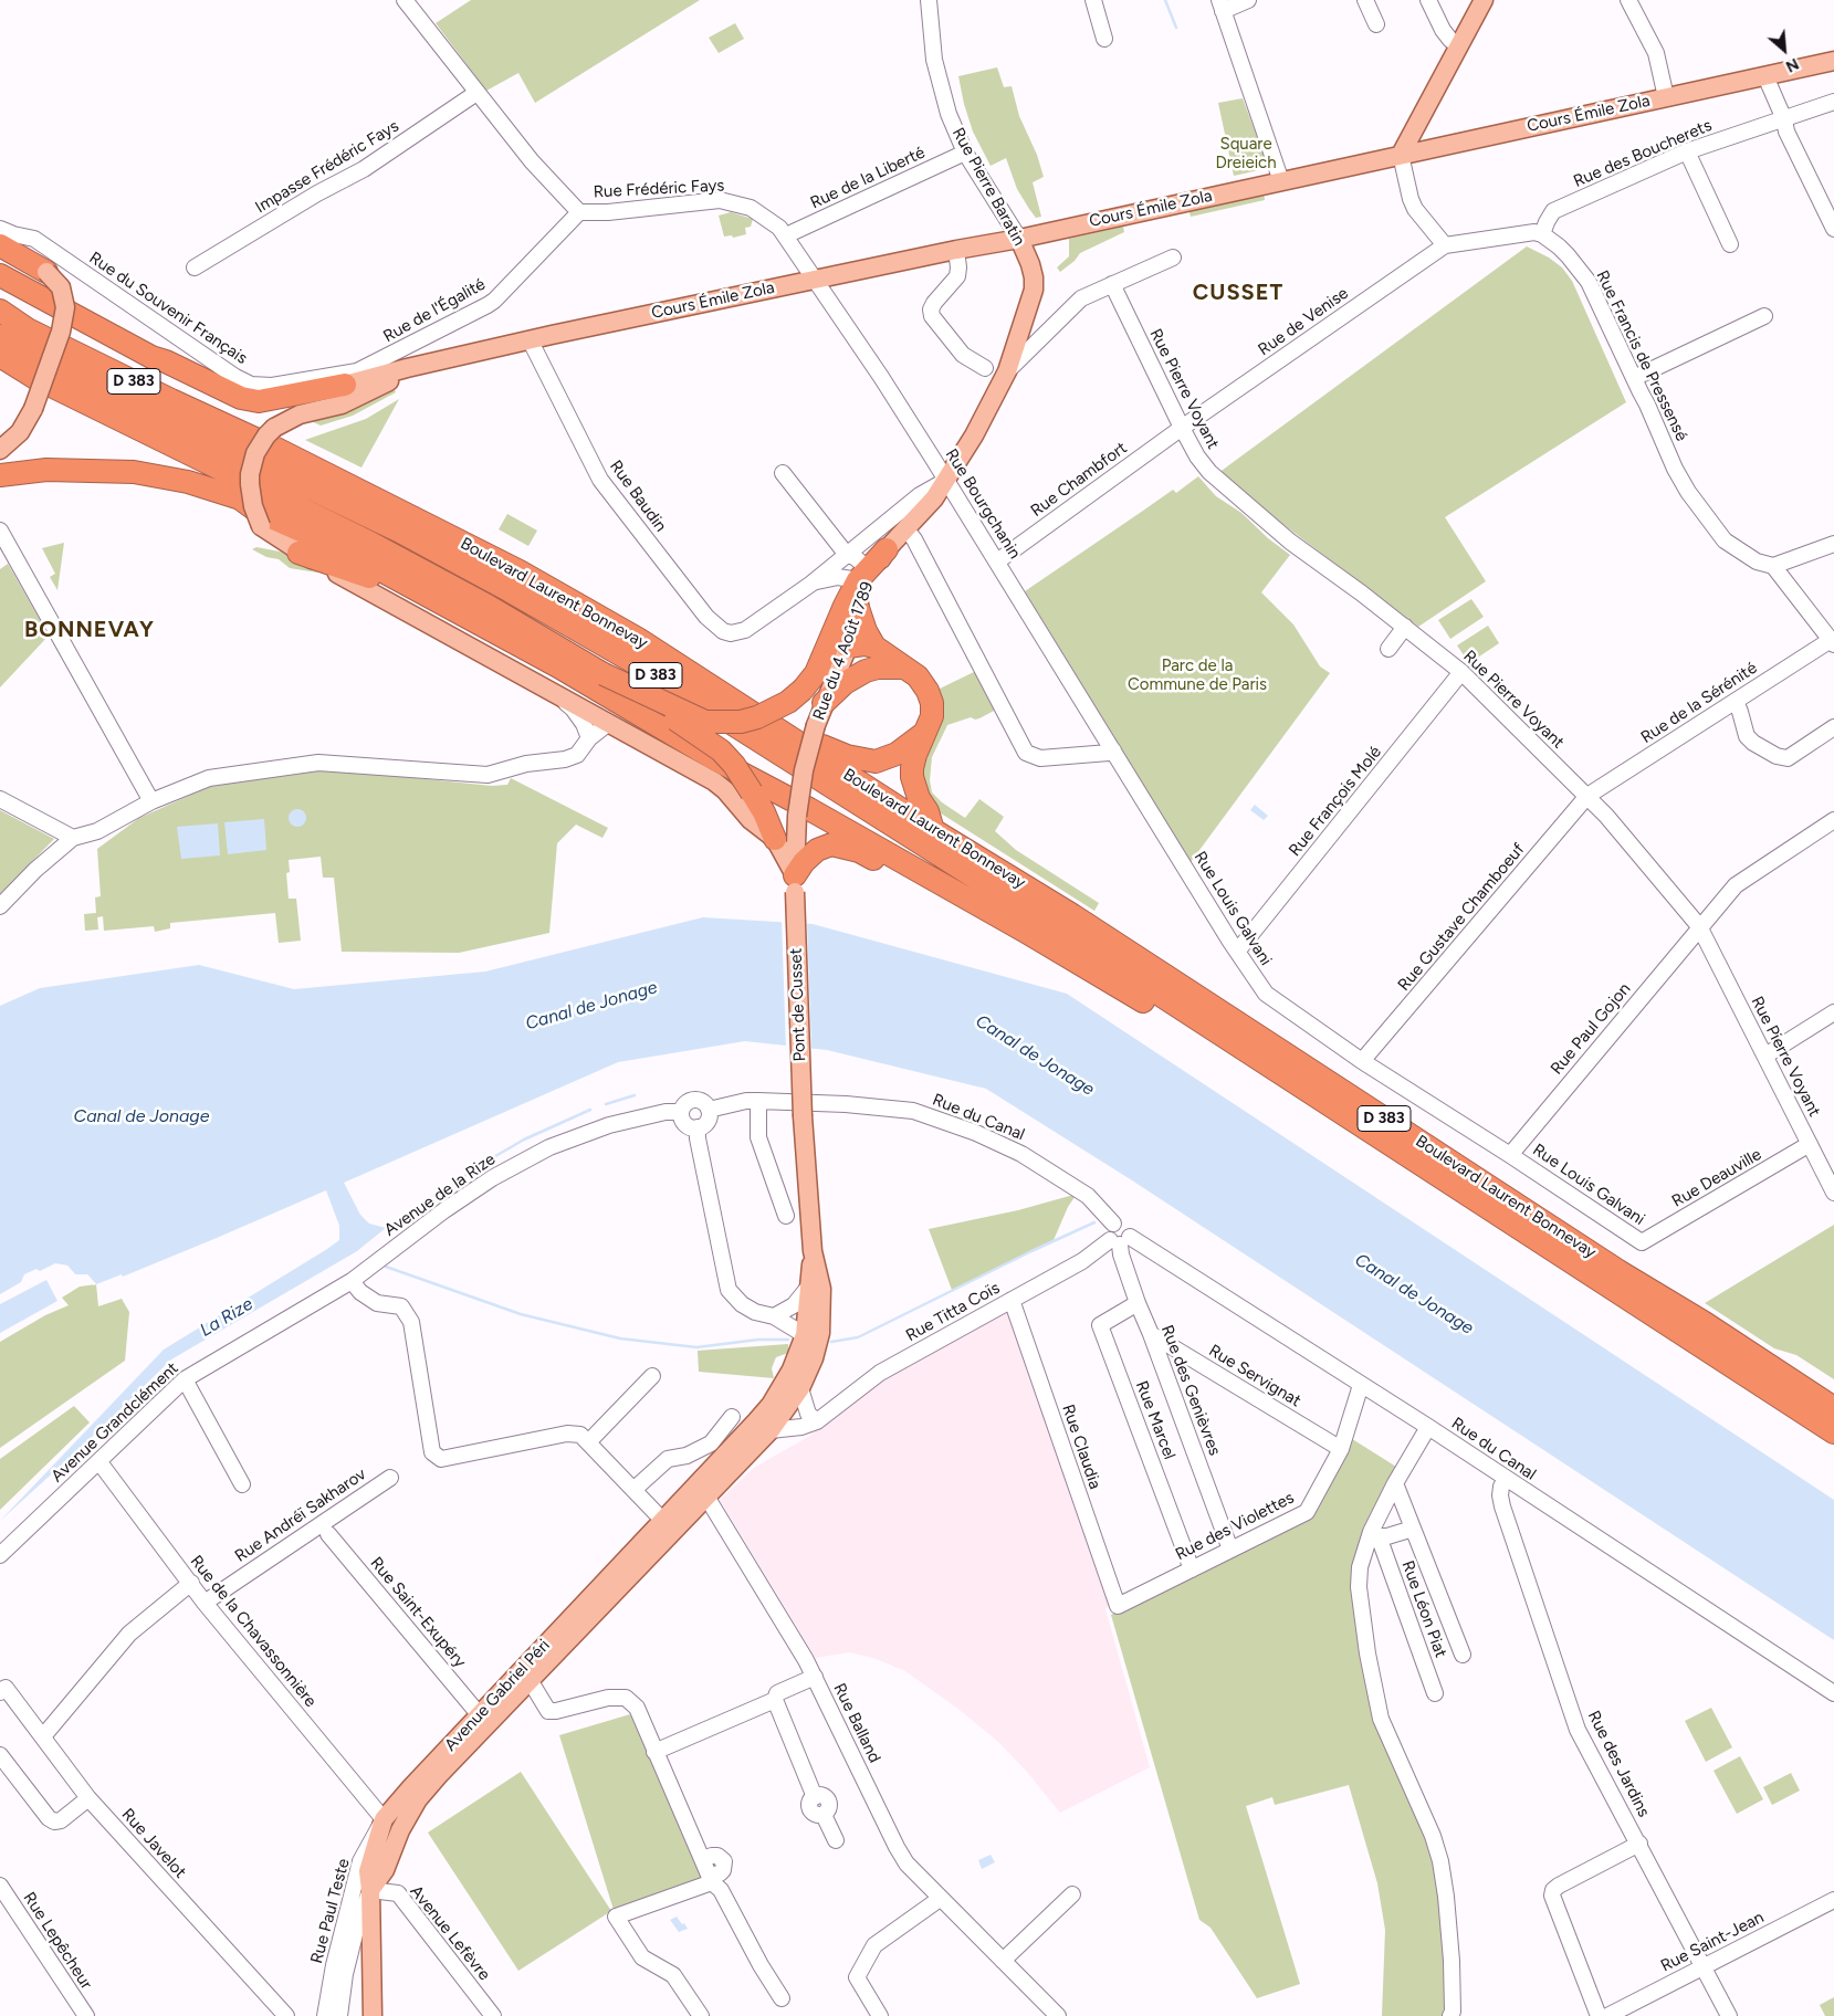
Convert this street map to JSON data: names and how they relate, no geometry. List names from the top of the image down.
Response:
{
  "streets": {
    "highway": ["D 383", "Boulevard Laurent Bonnevay"],
    "main road": [
      "Cours Émile Zola",
      "Rue Pierre Baratin",
      "Rue du 4 Août 1789",
      "Pont de Cusset",
      "Avenue Gabriel Péri"
    ],
    "street": [
      "Rue des Boucherets",
      "Impasse Frédéric Fays",
      "Rue de la Liberté",
      "Rue Frédéric Fays",
      "Rue du Souvenir Français",
      "Rue de l'Égalité",
      "Rue de Venise",
      "Rue Francis de Pressensé",
      "Rue Pierre Voyant",
      "Rue Chambfort",
      "Rue Baudin",
      "Rue Bourgchanin",
      "Rue de la Sérénité",
      "Rue François Molé",
      "Rue Louis Galvani",
      "Rue Gustave Chamboeuf",
      "Rue Paul Gojon",
      "Rue du Canal",
      "Rue Deauville",
      "Avenue de la Rize",
      "Rue Titta Coïs",
      "Rue Servignat",
      "Rue des Genièvres",
      "Rue Marcel",
      "Avenue Grandclément",
      "Rue Claudia",
      "Rue Andréï Sakharov",
      "Rue des Violettes",
      "Rue Léon Piat",
      "Rue Saint-Exupéry",
      "Rue de la Chavassonnière",
      "Rue Balland",
      "Rue des Jardins",
      "Rue Javelot",
      "Rue Paul Teste",
      "Avenue Lefèvre",
      "Rue Lepêcheur",
      "Rue Saint-Jean"
    ]
  },
  "crossings": [
    ["Cours Émile Zola", "Rue Pierre Baratin"],
    ["Cours Émile Zola", "Rue Frédéric Fays"],
    ["Cours Émile Zola", "Rue du Souvenir Français"],
    ["Cours Émile Zola", "Rue de l'Égalité"],
    ["Cours Émile Zola", "Rue Baudin"],
    ["Cours Émile Zola", "Rue Bourgchanin"],
    ["Cours Émile Zola", "Boulevard Laurent Bonnevay"],
    ["Rue des Boucherets", "Rue Francis de Pressensé"],
    ["Impasse Frédéric Fays", "Rue Frédéric Fays"],
    ["Rue de la Liberté", "Rue Pierre Baratin"],
    ["Rue de la Liberté", "Rue Frédéric Fays"],
    ["Rue Pierre Baratin", "Rue du 4 Août 1789"],
    ["Rue Frédéric Fays", "Rue de l'Égalité"],
    ["Rue Frédéric Fays", "Rue Bourgchanin"],
    ["Rue du Souvenir Français", "Rue de l'Égalité"],
    ["Rue de Venise", "Rue Pierre Voyant"],
    ["Rue de Venise", "Rue Chambfort"],
    ["Rue Pierre Voyant", "Rue Chambfort"],
    ["Rue Pierre Voyant", "Rue du 4 Août 1789"],
    ["Rue Pierre Voyant", "Rue de la Sérénité"],
    ["Rue Pierre Voyant", "Rue François Molé"],
    ["Rue Pierre Voyant", "Rue Gustave Chamboeuf"],
    ["Rue Pierre Voyant", "Rue Paul Gojon"],
    ["Rue Pierre Voyant", "Rue Deauville"],
    ["Rue Chambfort", "Rue Bourgchanin"],
    ["Rue Bourgchanin", "Rue du 4 Août 1789"],
    ["Rue Bourgchanin", "Rue Louis Galvani"],
    ["Rue du 4 Août 1789", "Pont de Cusset"],
    ["Rue de la Sérénité", "Rue Gustave Chamboeuf"],
    ["Rue François Molé", "Rue Louis Galvani"],
    ["Rue Louis Galvani", "Rue Gustave Chamboeuf"],
    ["Rue Louis Galvani", "Rue Paul Gojon"],
    ["Rue Louis Galvani", "Rue Deauville"],
    ["Rue du Canal", "Avenue de la Rize"],
    ["Rue du Canal", "Rue Titta Coïs"],
    ["Rue du Canal", "Rue des Genièvres"],
    ["Rue du Canal", "Rue des Violettes"],
    ["Rue du Canal", "Rue des Jardins"],
    ["Avenue de la Rize", "Avenue Grandclément"],
    ["Rue Titta Coïs", "Rue des Genièvres"],
    ["Rue Titta Coïs", "Rue Claudia"],
    ["Rue Titta Coïs", "Avenue Gabriel Péri"],
    ["Rue Servignat", "Rue des Genièvres"],
    ["Rue Servignat", "Rue des Violettes"],
    ["Rue des Genièvres", "Rue Marcel"],
    ["Rue des Genièvres", "Rue des Violettes"],
    ["Rue Marcel", "Rue des Violettes"],
    ["Avenue Grandclément", "Rue de la Chavassonnière"],
    ["Rue Claudia", "Rue des Violettes"],
    ["Rue Andréï Sakharov", "Rue de la Chavassonnière"],
    ["Rue Saint-Exupéry", "Avenue Gabriel Péri"],
    ["Rue de la Chavassonnière", "Avenue Gabriel Péri"],
    ["Rue de la Chavassonnière", "Rue Paul Teste"],
    ["Avenue Gabriel Péri", "Rue Balland"],
    ["Avenue Gabriel Péri", "Rue Paul Teste"],
    ["Avenue Gabriel Péri", "Avenue Lefèvre"],
    ["Rue Paul Teste", "Avenue Lefèvre"]
  ],
  "districts": ["CUSSET", "BONNEVAY"],
  "water": ["Canal de Jonage", "La Rize"],
  "parks": ["Square Dreieich", "Parc de la Commune de Paris"],
  "north": "bottom right"
}
